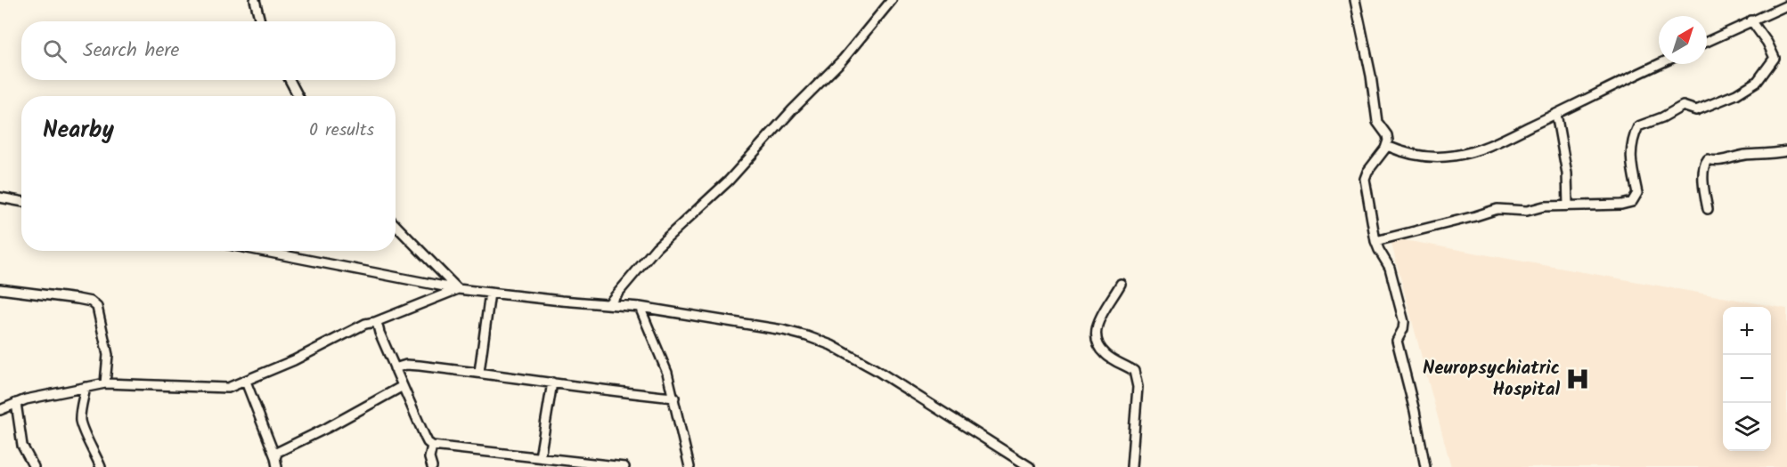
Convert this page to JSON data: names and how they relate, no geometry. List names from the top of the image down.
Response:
{
  "places": {
    "hospital": ["Neuropsychiatric Hospital"]
  },
  "north": "top right",
  "page": {
    "search": "Search here",
    "heading": ["Nearby", "0 results"],
    "map_buttons": ["+", "−"]
  }
}
